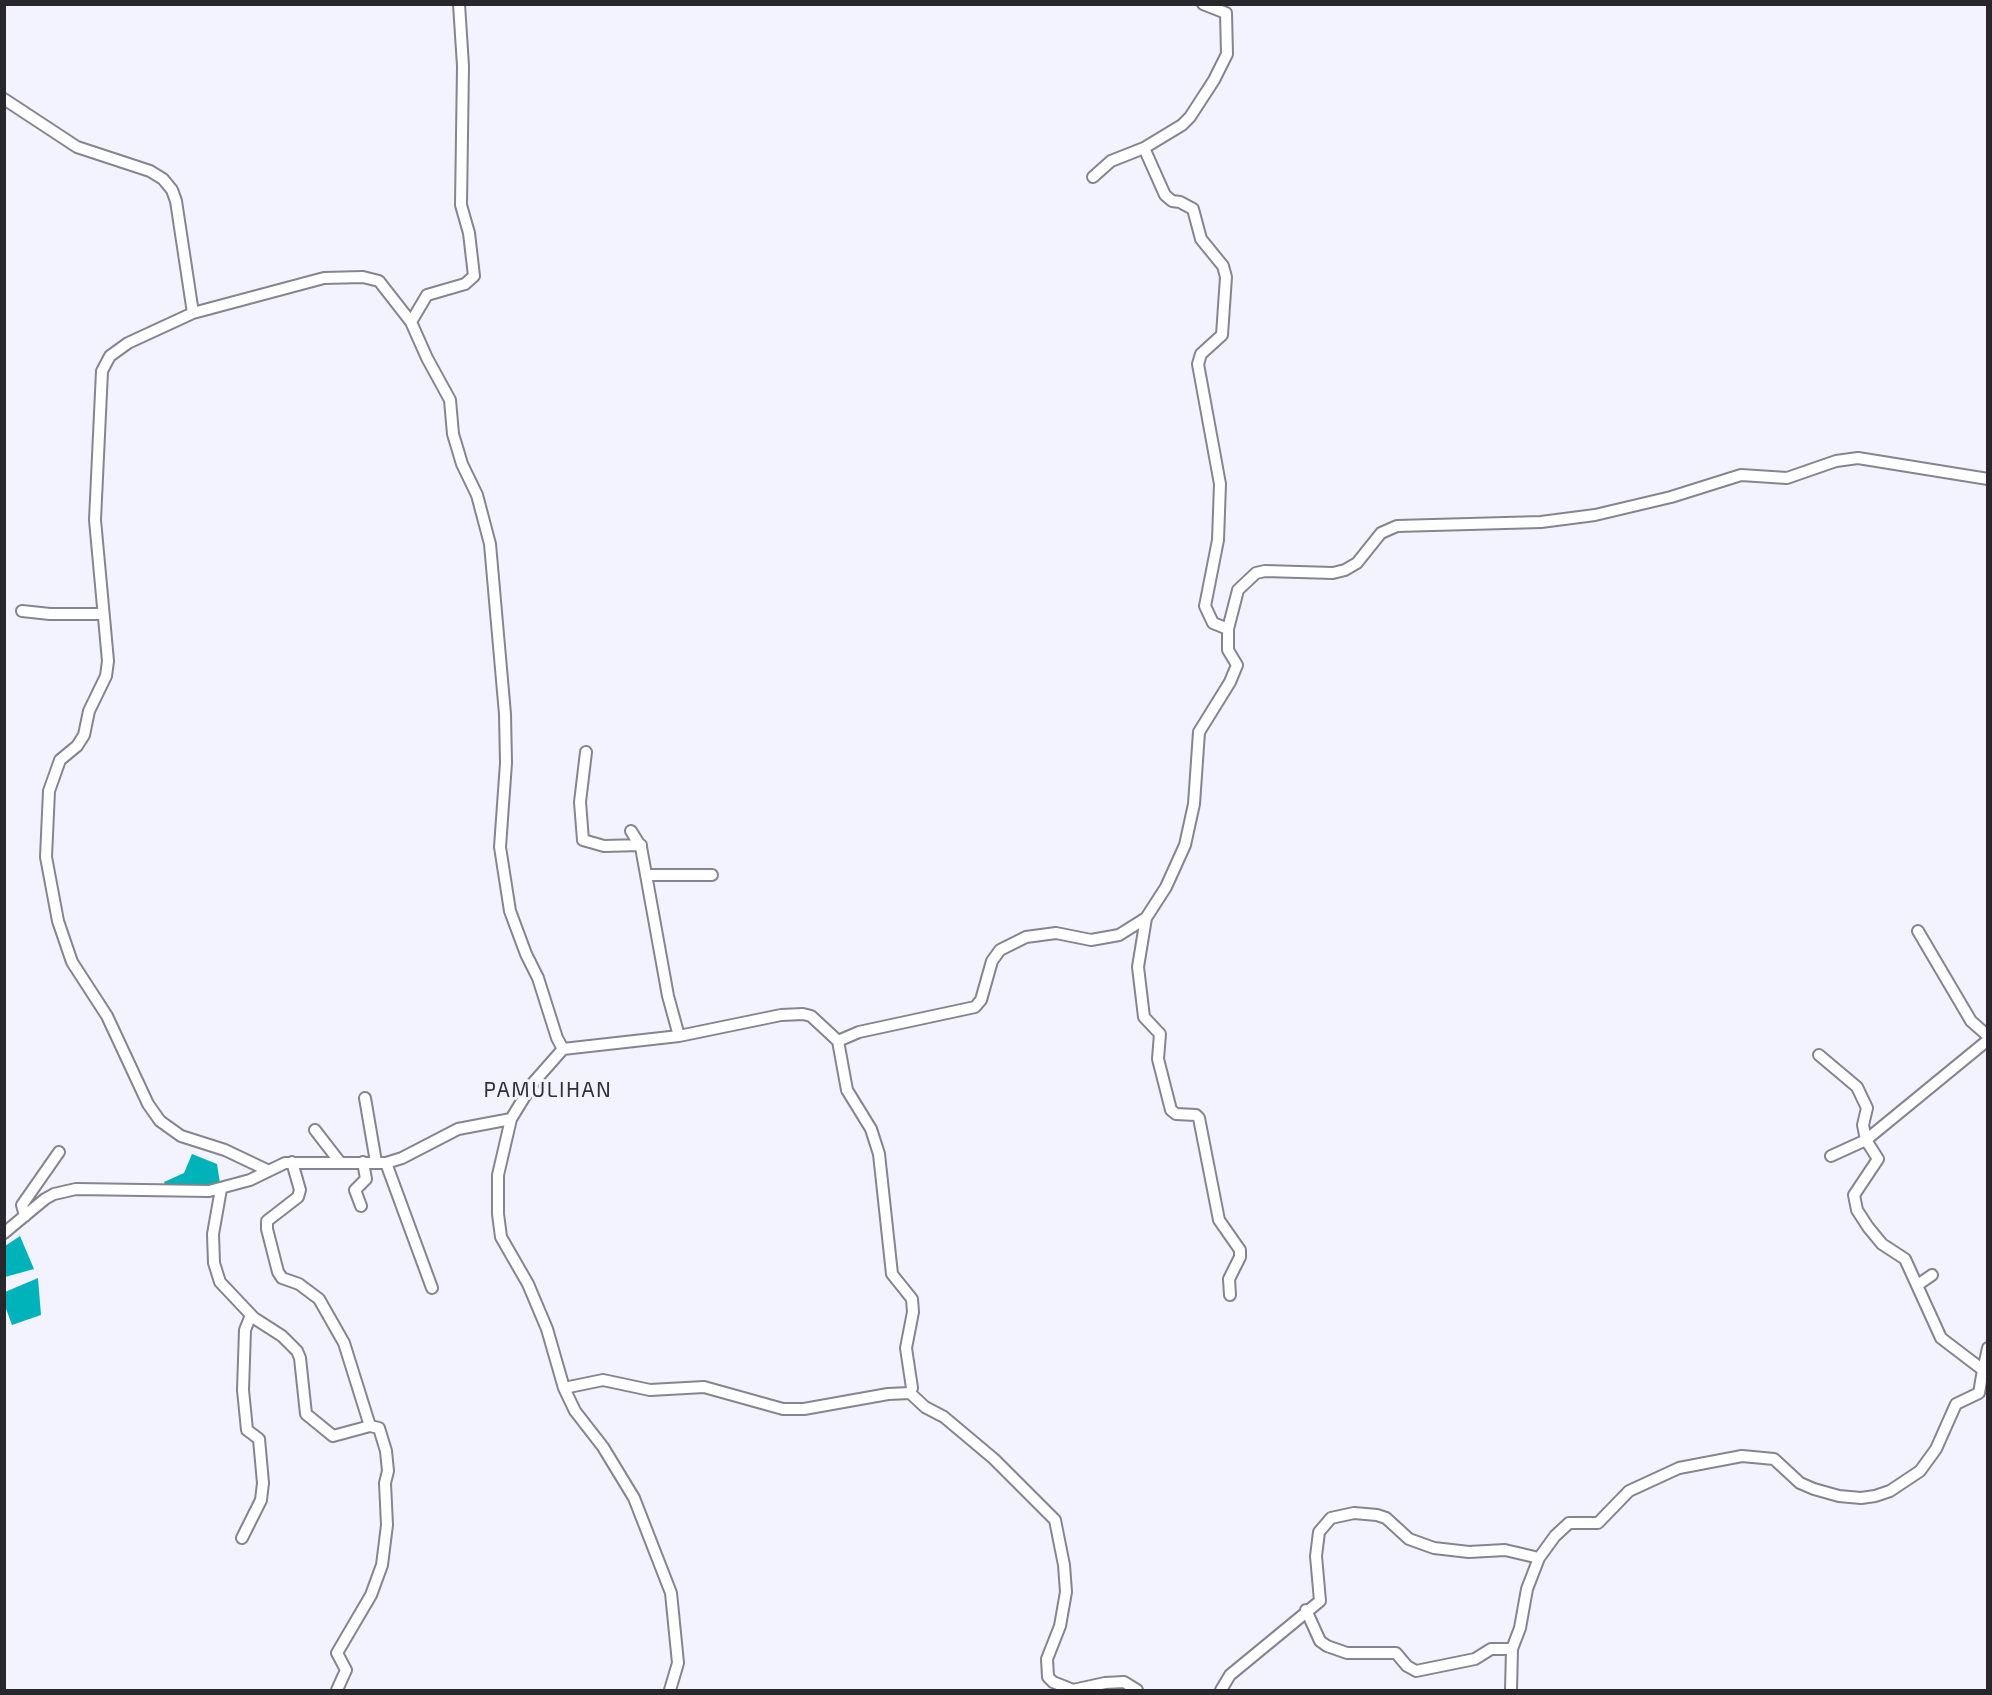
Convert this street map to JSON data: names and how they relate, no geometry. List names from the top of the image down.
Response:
{
  "districts": ["PAMULIHAN"]
}
